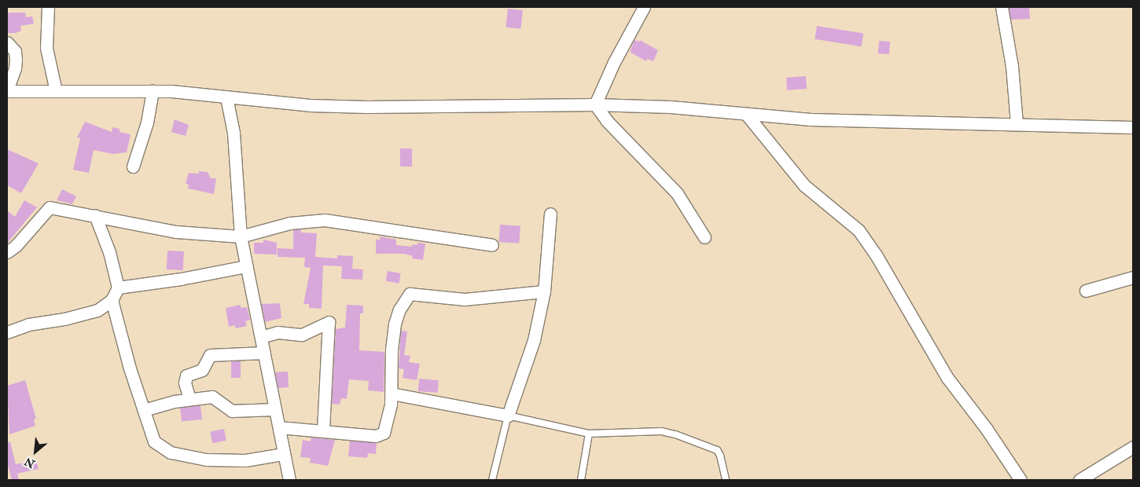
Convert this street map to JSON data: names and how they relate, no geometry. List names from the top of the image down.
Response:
{
  "north": "bottom left"
}
